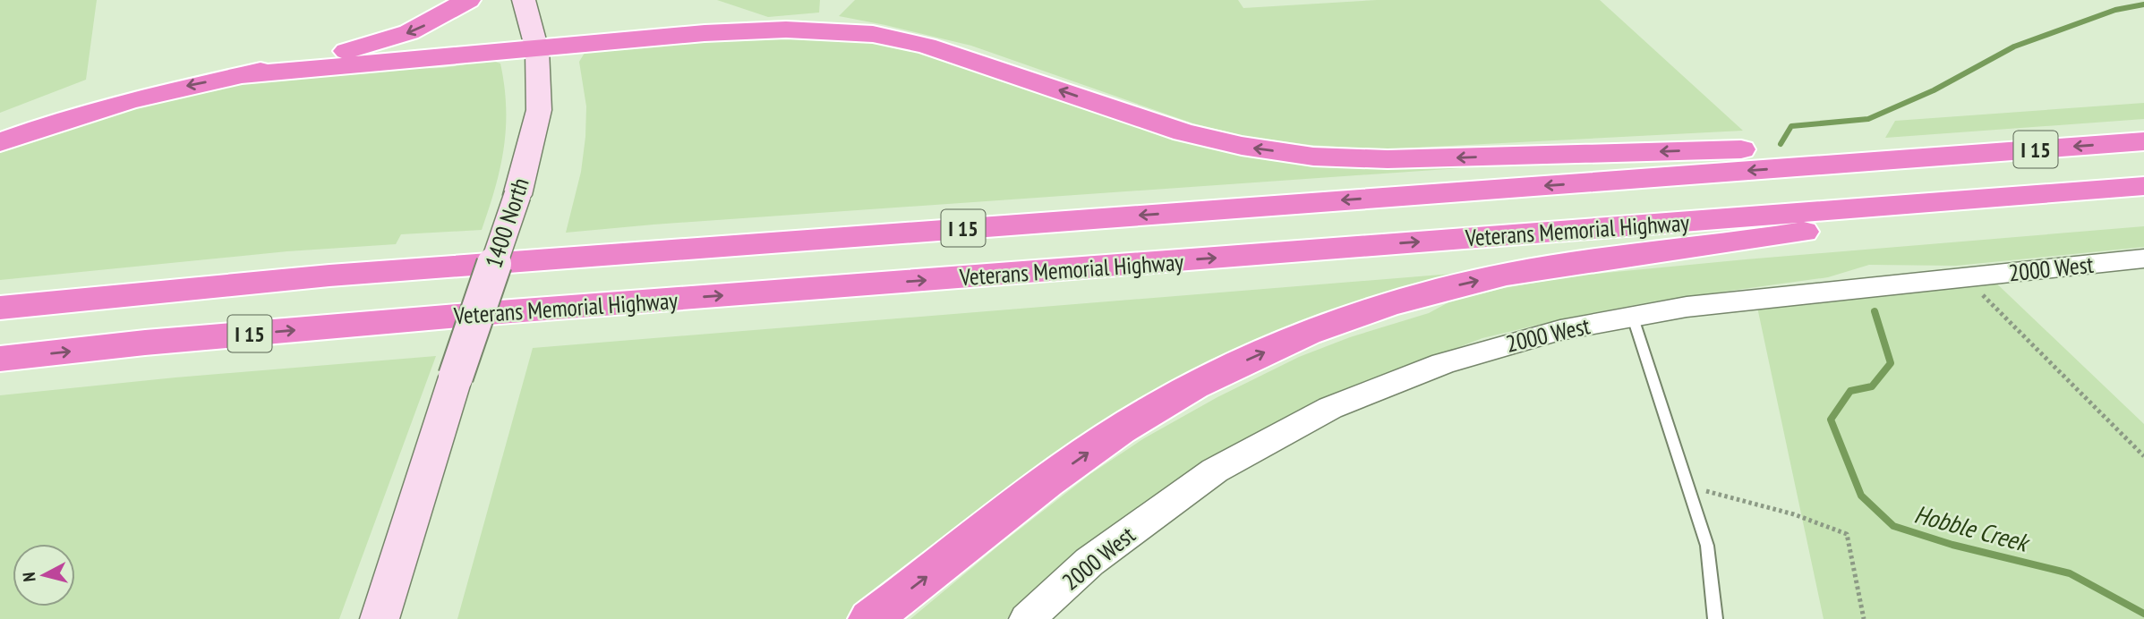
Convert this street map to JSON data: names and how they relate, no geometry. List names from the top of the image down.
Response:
{
  "streets": {
    "highway": ["I 15", "Veterans Memorial Highway"],
    "main road": ["1400 North"],
    "street": ["2000 West"]
  },
  "water": ["Hobble Creek"],
  "north": "left"
}
